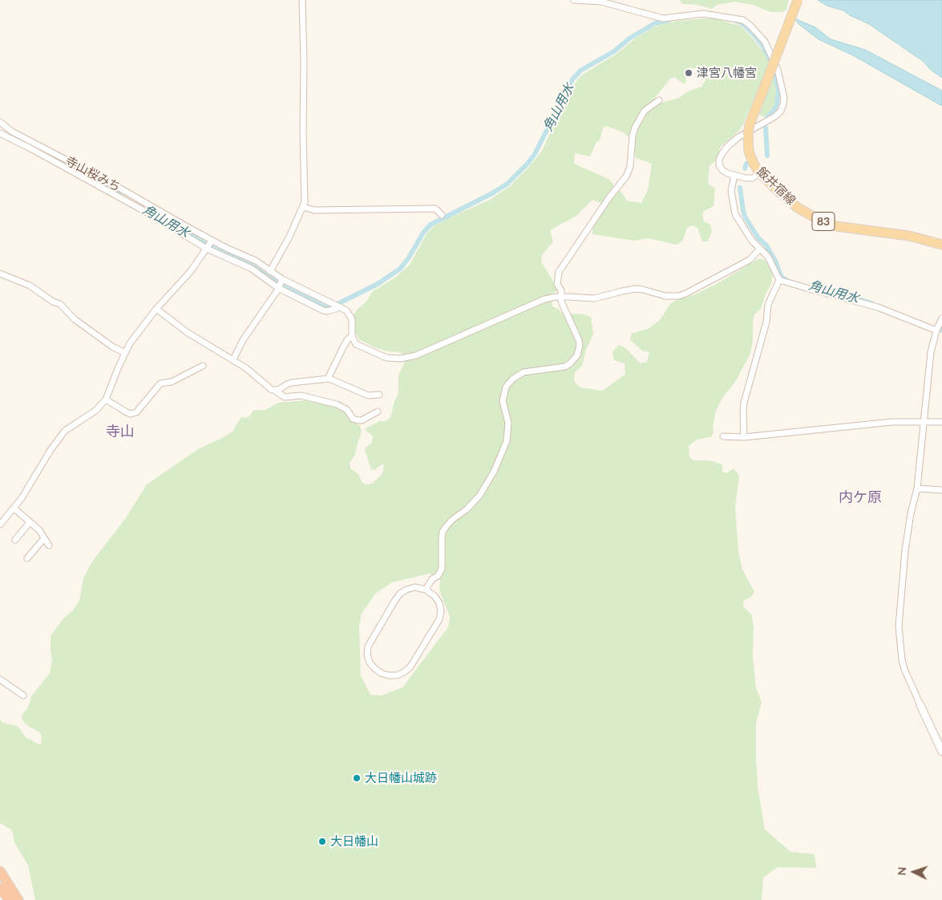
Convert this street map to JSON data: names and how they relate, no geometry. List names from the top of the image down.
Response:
{
  "streets": {
    "main road": ["飯井宿線", "83"],
    "street": ["寺山桜みち"]
  },
  "districts": ["寺山", "内ケ原"],
  "water": ["角山用水"],
  "places": ["津宮八幡宮", "大日幡山城跡", "大日幡山"],
  "north": "left"
}
